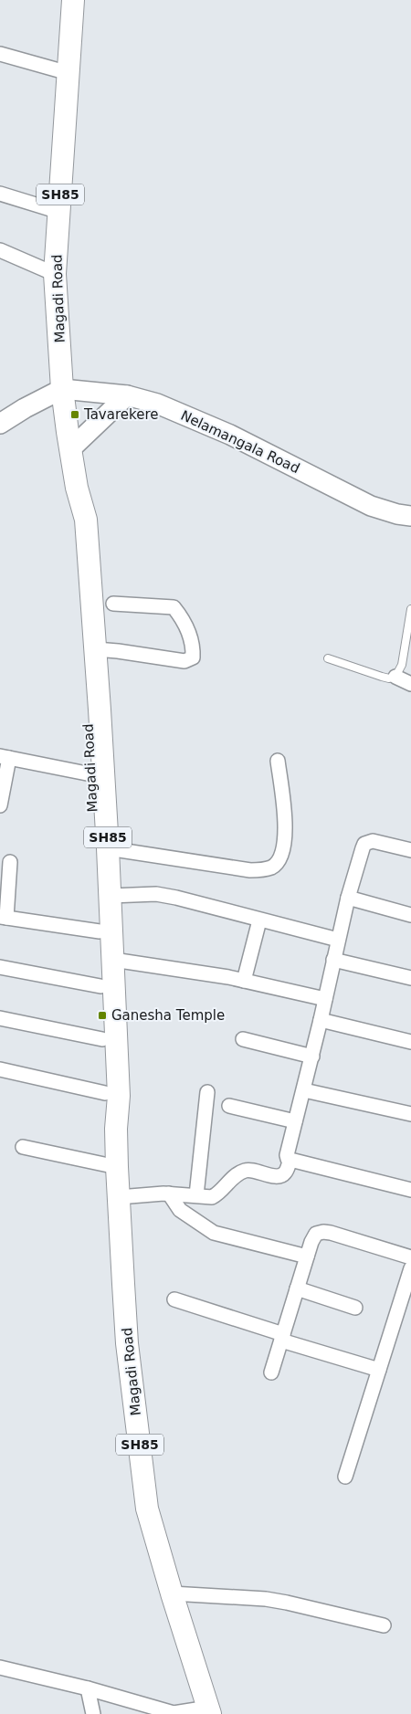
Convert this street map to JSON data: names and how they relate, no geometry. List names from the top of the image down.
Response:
{
  "streets": {
    "main road": ["SH85", "Magadi Road", "Nelamangala Road"]
  },
  "crossings": [
    ["Magadi Road", "Nelamangala Road"]
  ],
  "places": {
    "transit": ["Tavarekere", "Ganesha Temple"]
  }
}
